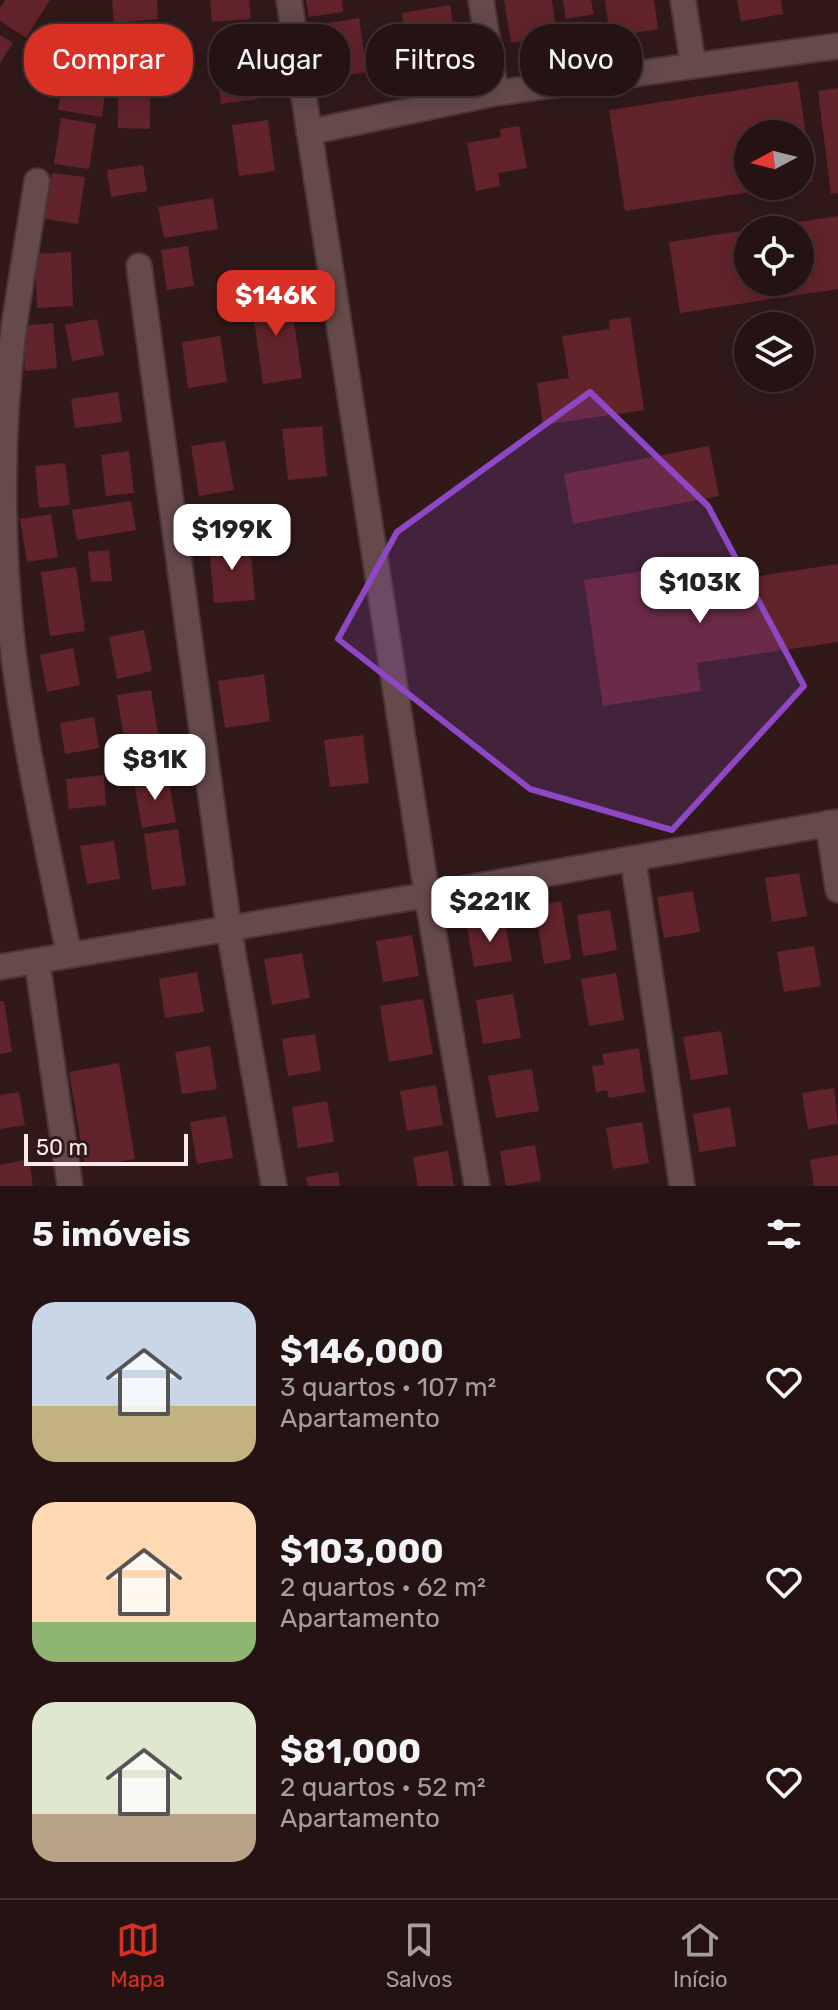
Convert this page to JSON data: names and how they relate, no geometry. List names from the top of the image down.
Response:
{
  "scale_bar": "50 m",
  "north": "left",
  "page": {
    "chip": [
      "Comprar",
      "Alugar",
      "Filtros",
      "Novo"
    ],
    "price": [
      "$146K",
      "$199K",
      "$103K",
      "$81K",
      "$221K"
    ],
    "scale": "50 m",
    "heading": "5 imóveis",
    "list": [
      {
        "name": "$146,000",
        "note": "3 quartos · 107 m² · Apartamento"
      },
      {
        "name": "$103,000",
        "note": "2 quartos · 62 m² · Apartamento"
      },
      {
        "name": "$81,000",
        "note": "2 quartos · 52 m² · Apartamento"
      }
    ],
    "tabs": ["Mapa", "Salvos", "Início"]
  }
}
